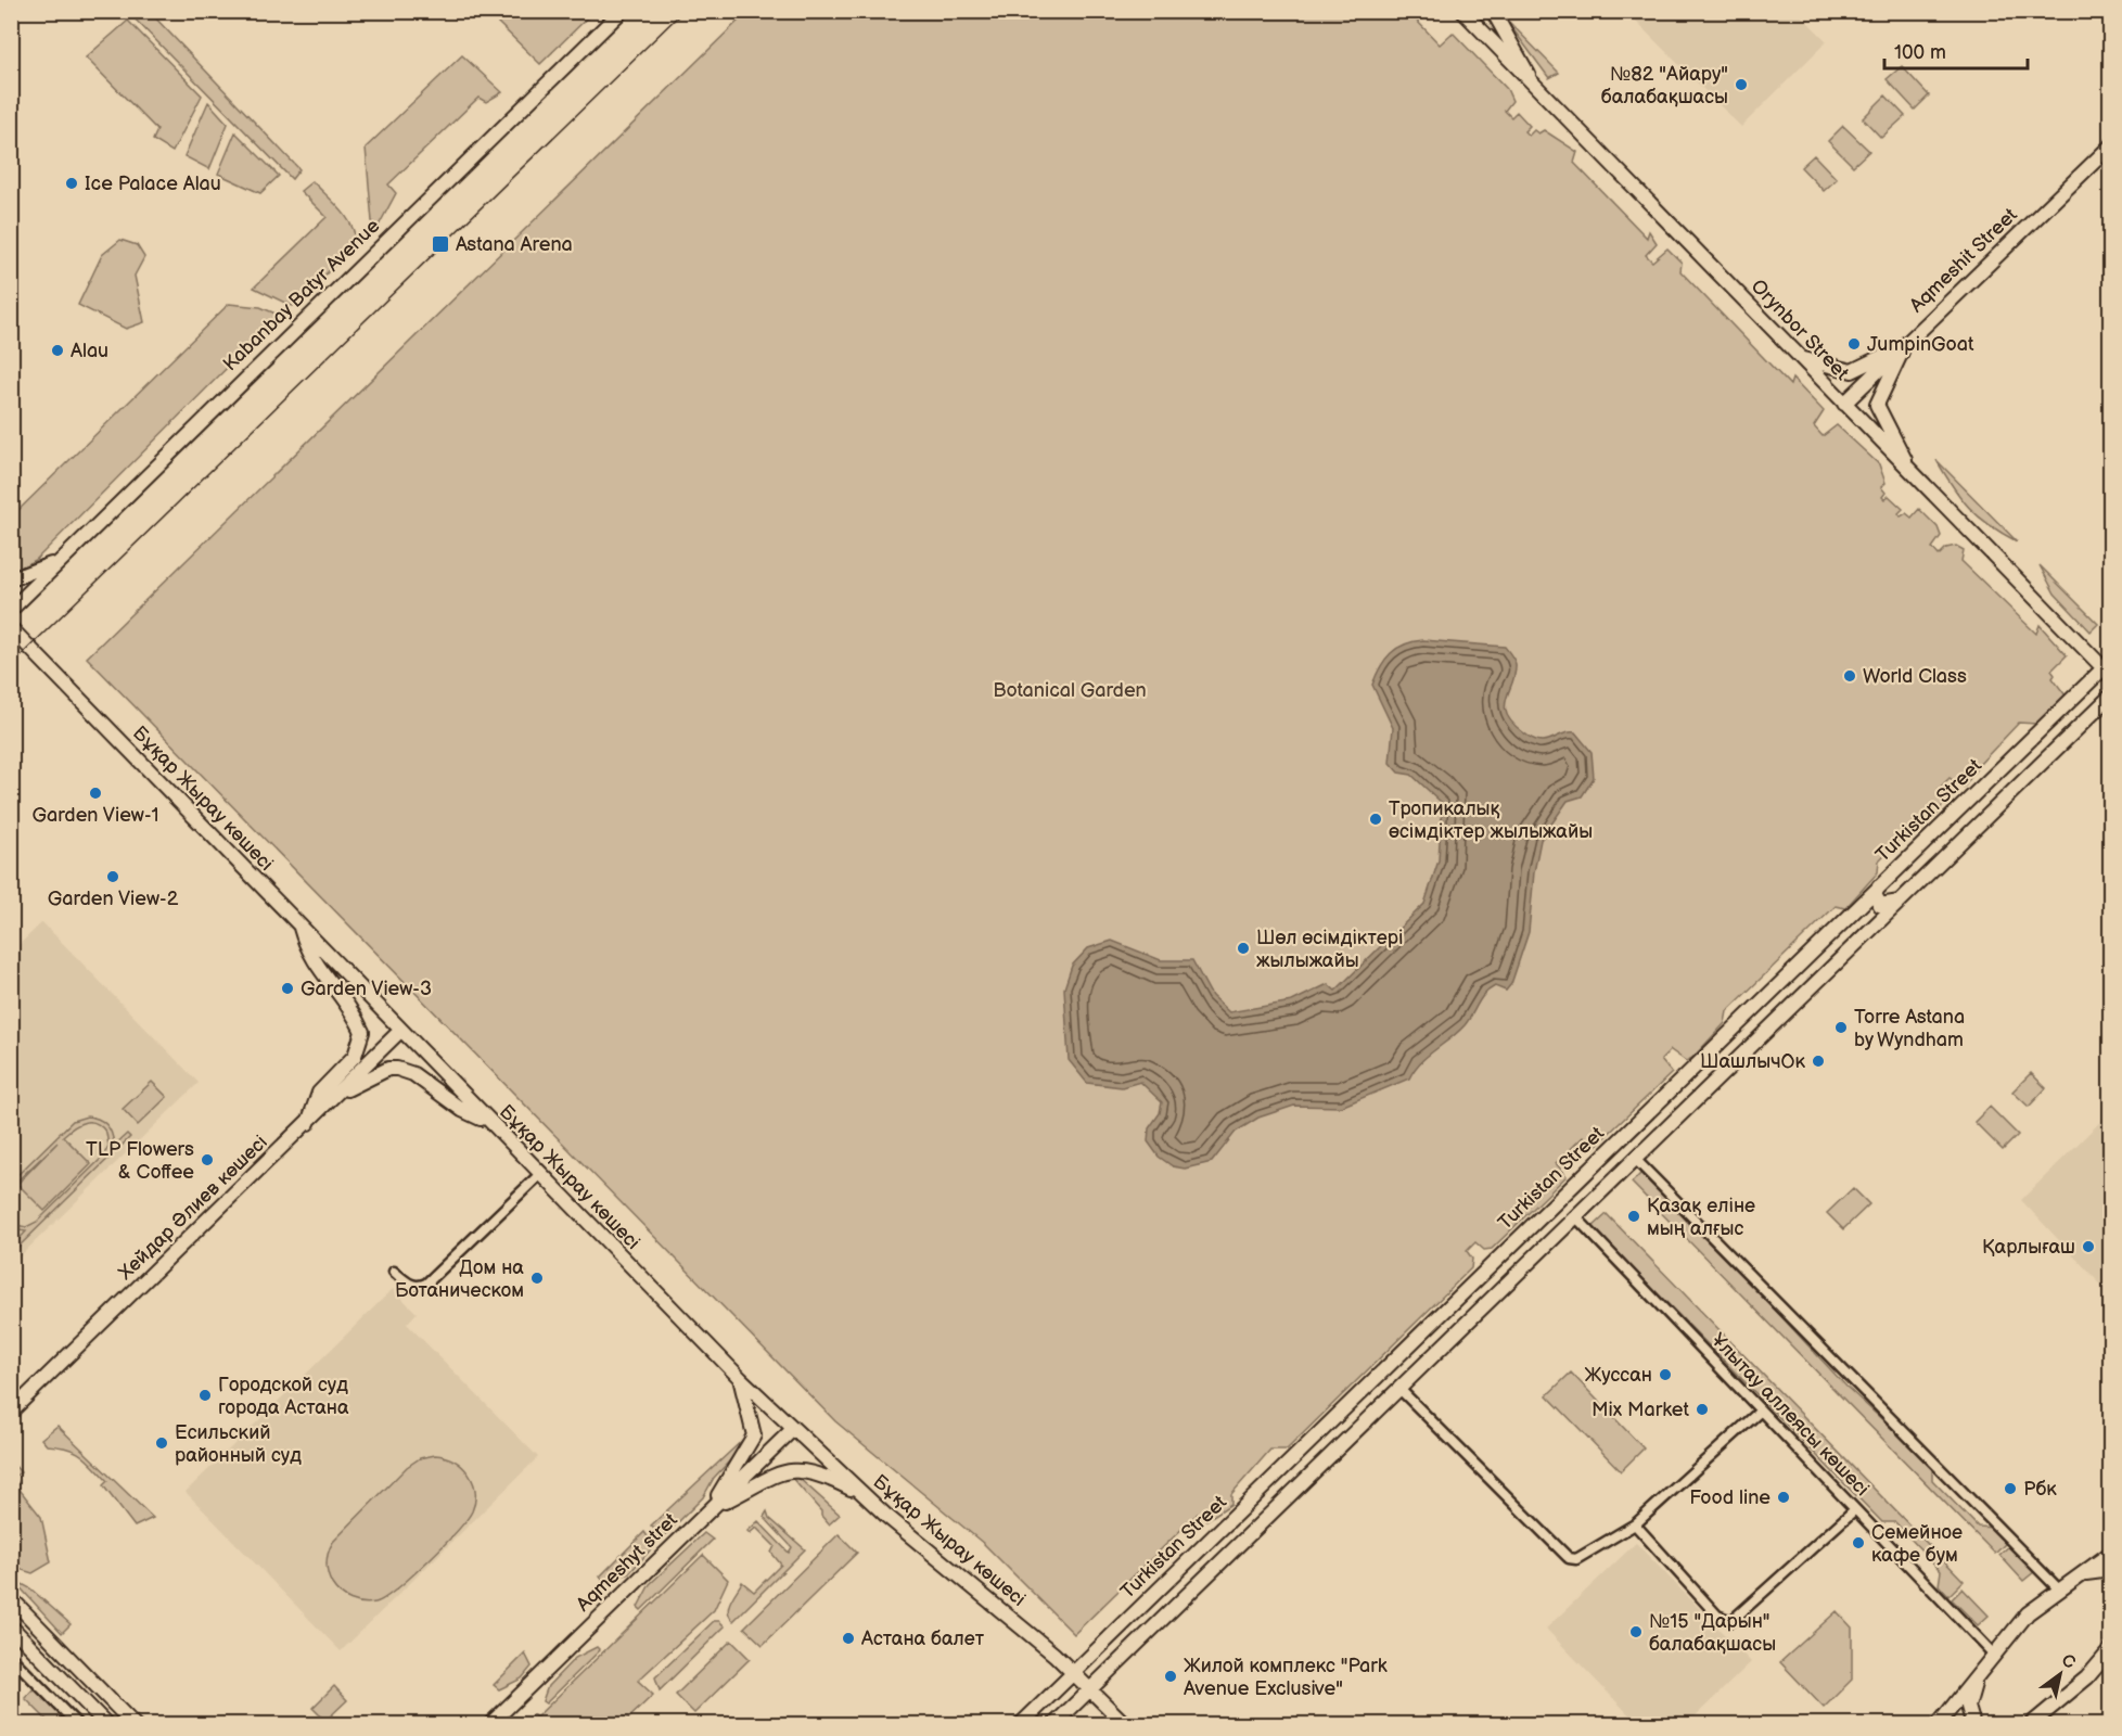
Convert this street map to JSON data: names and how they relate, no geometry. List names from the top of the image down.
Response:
{
  "streets": {
    "street": [
      "Aqmeshit Street",
      "Kabanbay Batyr Avenue",
      "Orynbor Street",
      "Бұқар Жырау көшесі",
      "Turkistan Street",
      "Хейдар Әлиев көшесі",
      "Ұлытау аллеясы көшесі",
      "Aqmeshyt stret"
    ]
  },
  "crossings": [
    ["Aqmeshit Street", "Orynbor Street"],
    ["Orynbor Street", "Turkistan Street"],
    ["Бұқар Жырау көшесі", "Turkistan Street"],
    ["Бұқар Жырау көшесі", "Хейдар Әлиев көшесі"],
    ["Бұқар Жырау көшесі", "Aqmeshyt stret"]
  ],
  "parks": ["Botanical Garden"],
  "places": {
    "other": [
      "№82 \"Айару\" балабақшасы",
      "Ice Palace Alau",
      "JumpinGoat",
      "Alau",
      "World Class",
      "Garden View-1",
      "Тропикалық өсімдіктер жылыжайы",
      "Garden View-2",
      "Шөл өсімдіктері жылыжайы",
      "Garden View-3",
      "Torre Astana by Wyndham",
      "ШашлычОк",
      "TLP Flowers & Coffee",
      "Қазақ еліне мың алғыс",
      "Қарлығаш",
      "Дом на Ботаническом",
      "Жуссан",
      "Городской суд города Астана",
      "Mix Market",
      "Есильский районный суд",
      "Рбк",
      "Food line",
      "Семейное кафе бум",
      "№15 \"Дарын\" балабақшасы",
      "Астана балет",
      "Жилой комплекс \"Park Avenue Exclusive\""
    ],
    "transit": ["Astana Arena"]
  },
  "scale_bar": "100 m",
  "north": "top right"
}
